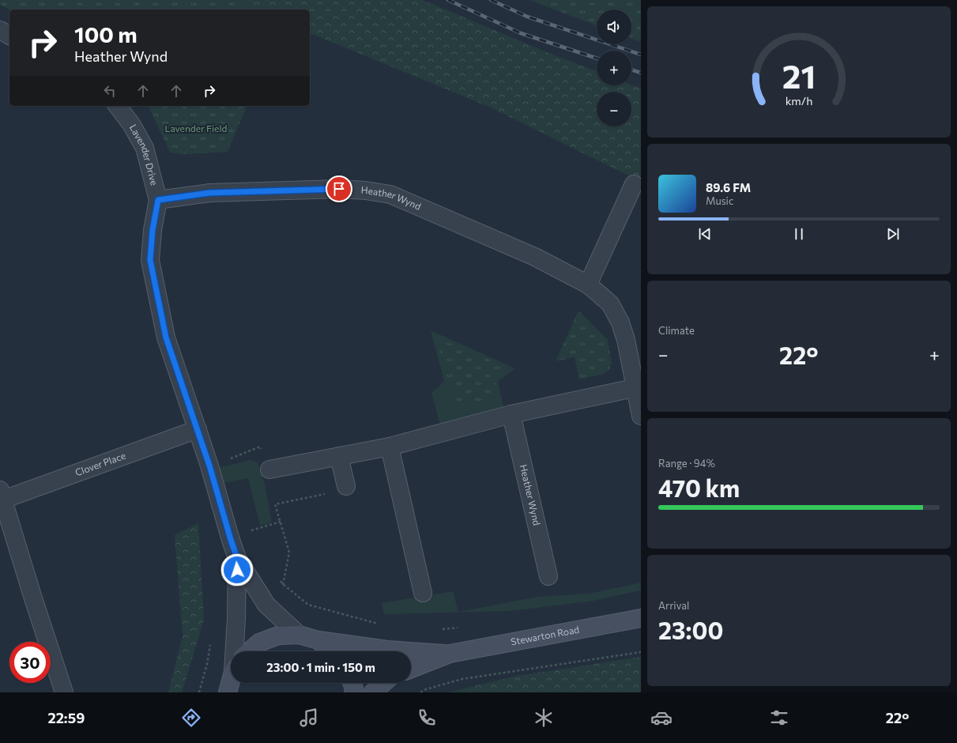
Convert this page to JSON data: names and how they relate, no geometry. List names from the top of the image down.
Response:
{
  "streets": {
    "main road": ["Stewarton Road"],
    "street": ["Lavender Drive", "Heather Wynd", "Clover Place"]
  },
  "crossings": [
    ["Lavender Drive", "Heather Wynd"],
    ["Lavender Drive", "Clover Place"],
    ["Lavender Drive", "Stewarton Road"]
  ],
  "parks": ["Lavender Field"],
  "page": {
    "map_buttons": ["+", "−"],
    "turn": ["100 m", "Heather Wynd"],
    "song": ["89.6 FM", "Music"],
    "tile": [
      "Climate",
      ["Range · 94%", "470 km"],
      ["Arrival", "23:00"]
    ],
    "heat": ["−", "22°", "+"],
    "limit": "30",
    "trip": "23:00 · 1 min · 150 m",
    "tabs": ["22:59", "22°"],
    "gauge": ["21", "km/h"]
  }
}
